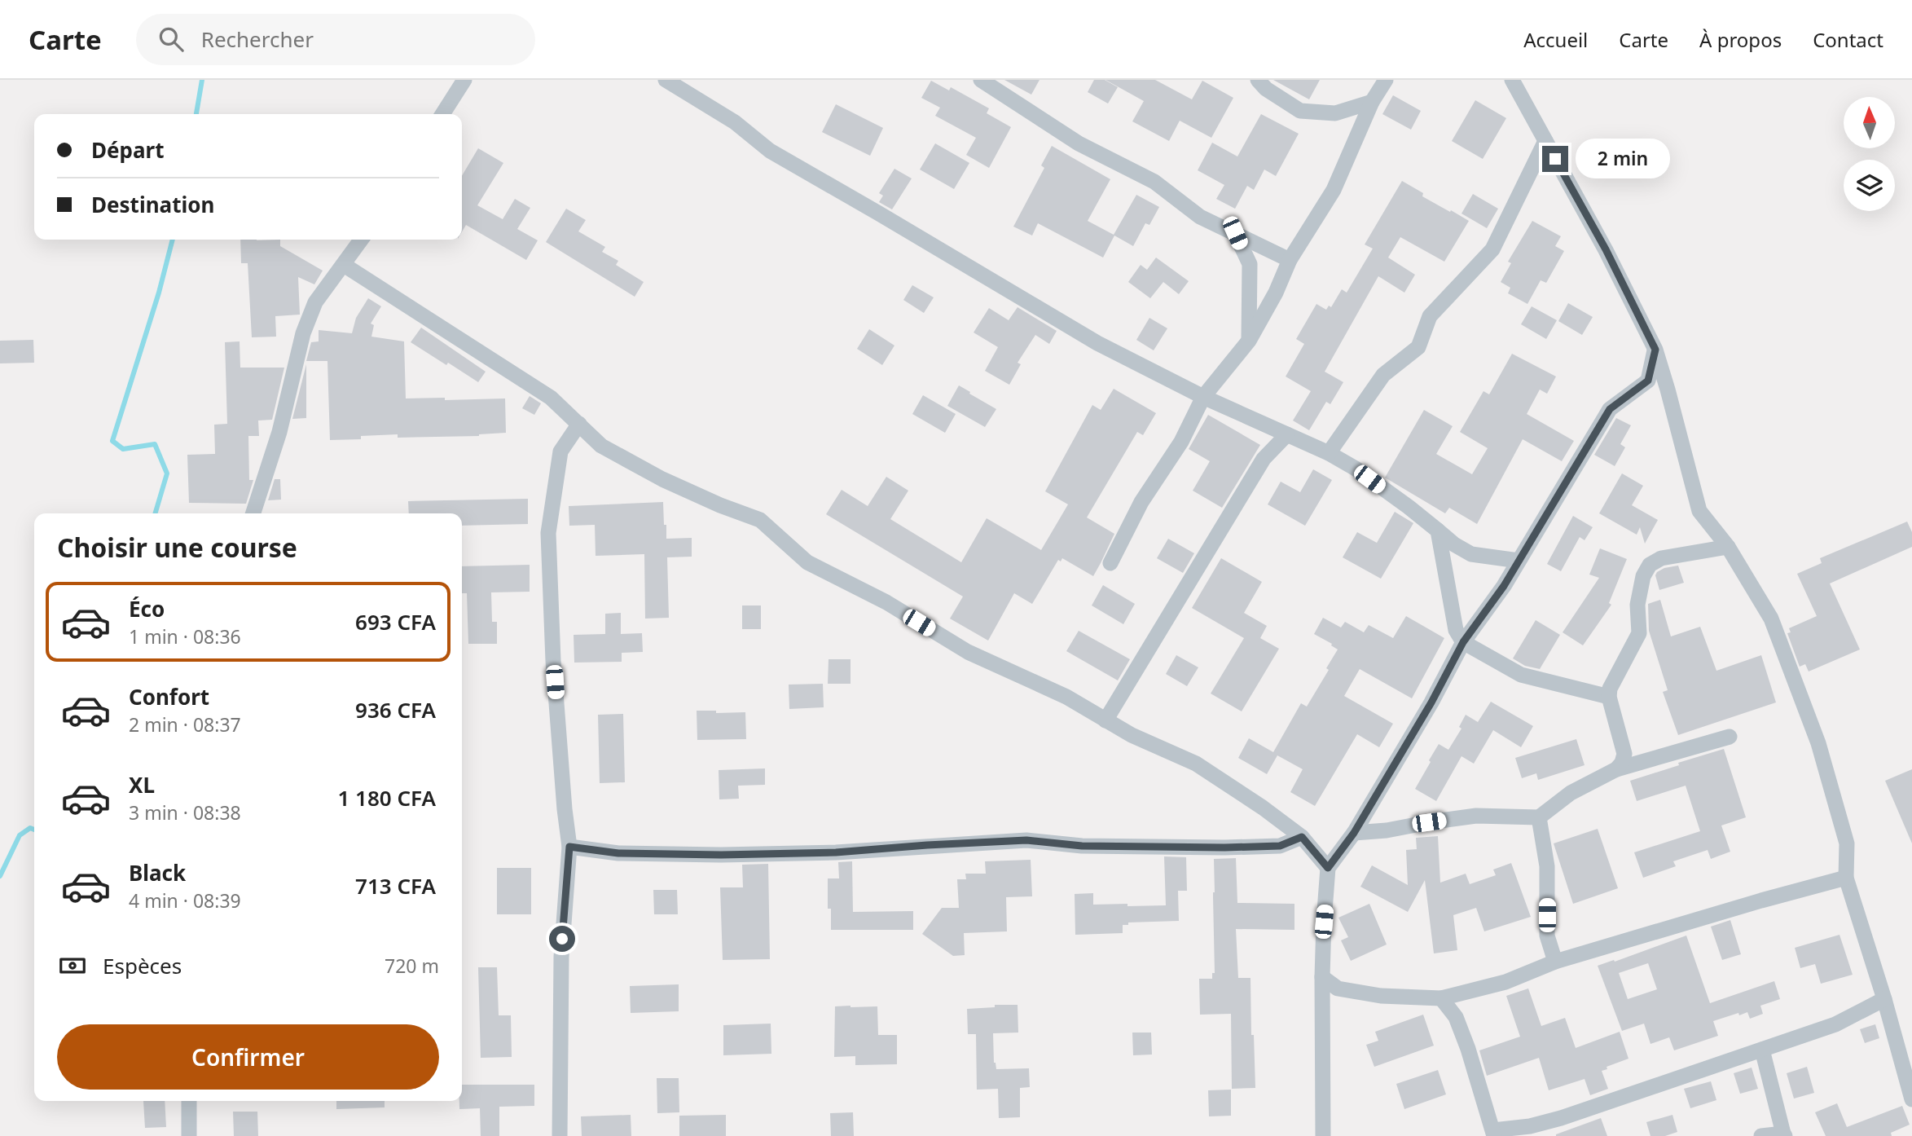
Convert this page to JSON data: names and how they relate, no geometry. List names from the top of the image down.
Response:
{
  "north": "top",
  "page": {
    "header": "Carte",
    "search": "Rechercher",
    "nav": [
      "Accueil",
      "Carte",
      "À propos",
      "Contact"
    ],
    "banner": ["Départ", "Destination"],
    "bubble": "2 min",
    "heading": "Choisir une course",
    "list": [
      {
        "name": "Éco",
        "note": "1 min · 08:36",
        "value": "693 CFA"
      },
      {
        "name": "Confort",
        "note": "2 min · 08:37",
        "value": "936 CFA"
      },
      {
        "name": "XL",
        "note": "3 min · 08:38",
        "value": "1 180 CFA"
      },
      {
        "name": "Black",
        "note": "4 min · 08:39",
        "value": "713 CFA"
      }
    ],
    "pay": ["Espèces", "720 m"],
    "buttons": "Confirmer"
  }
}
